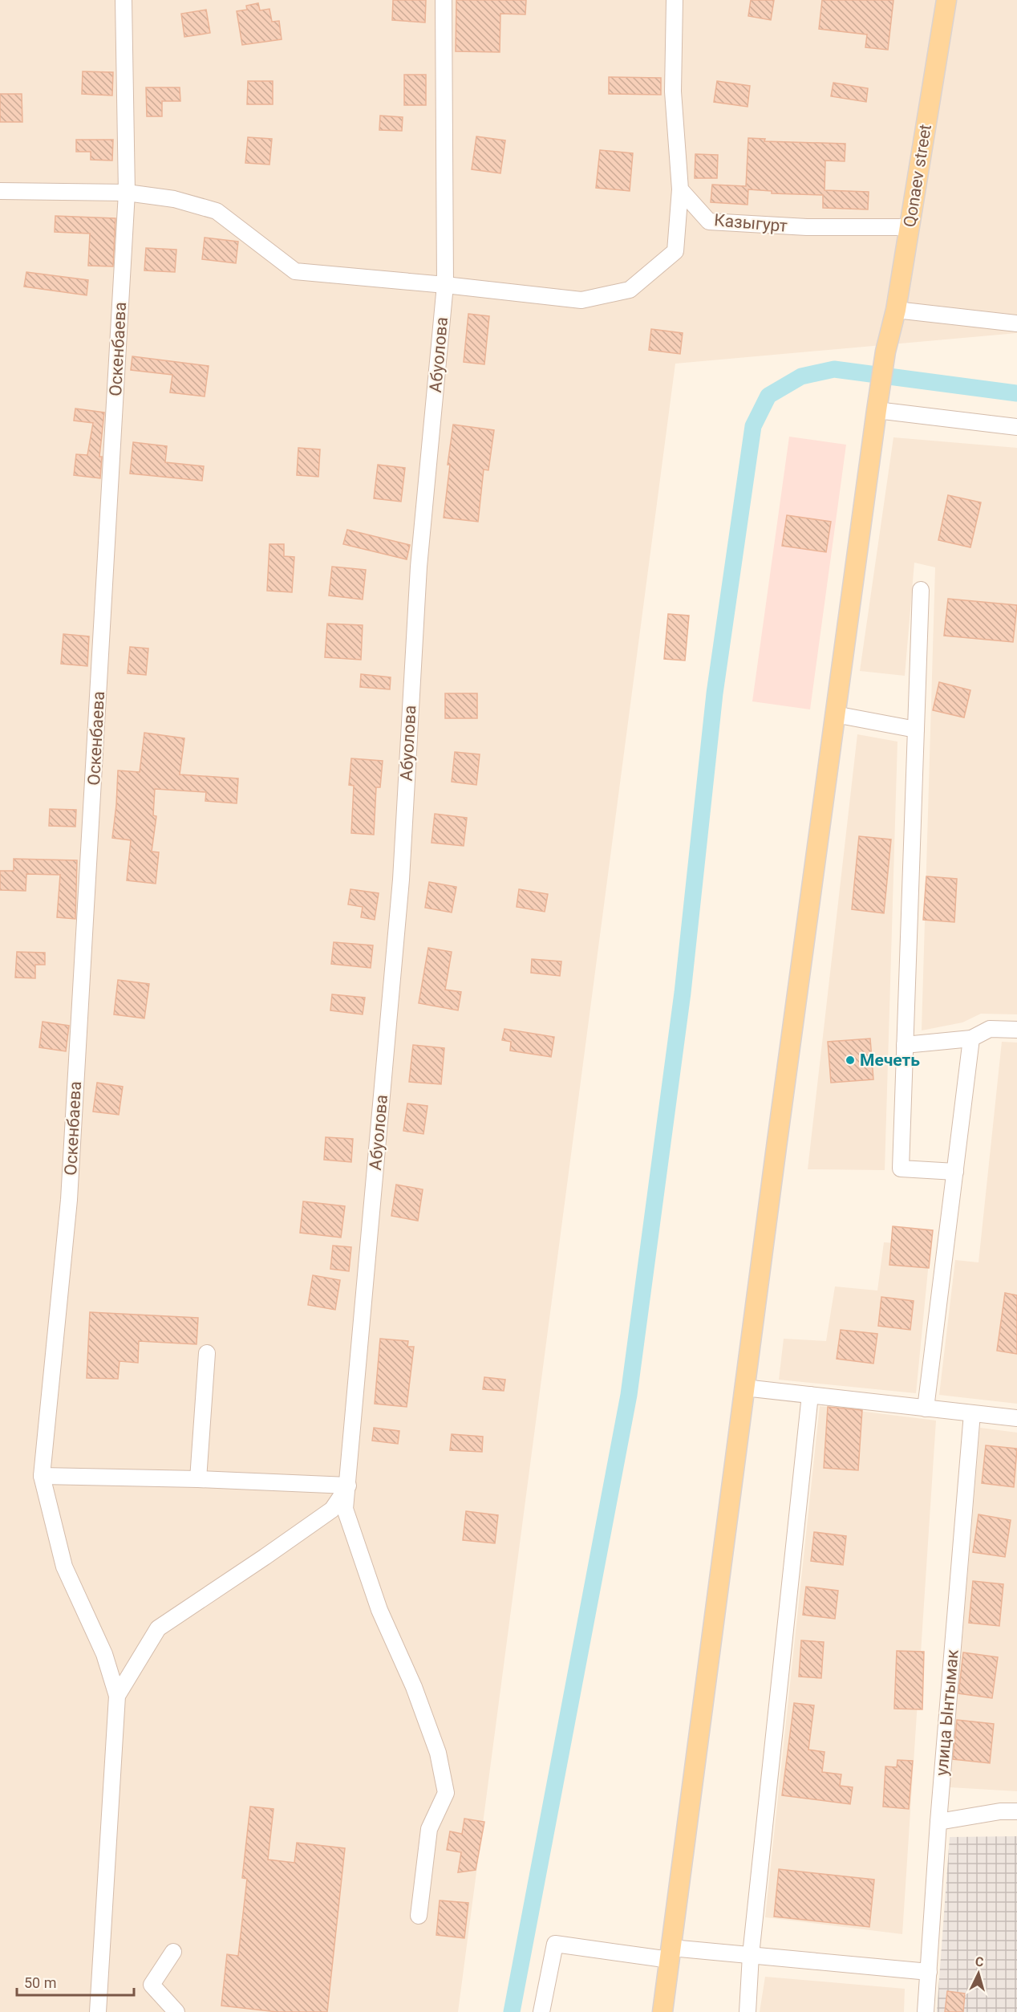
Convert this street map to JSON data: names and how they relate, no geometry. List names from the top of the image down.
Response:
{
  "streets": {
    "main road": ["Qonaev street"],
    "street": [
      "Казыгурт",
      "Оскенбаева",
      "Абуолова",
      "улица Ынтымак"
    ]
  },
  "crossings": [
    ["Qonaev street", "Казыгурт"]
  ],
  "places": ["Мечеть"],
  "scale_bar": "50 m",
  "north": "top"
}
